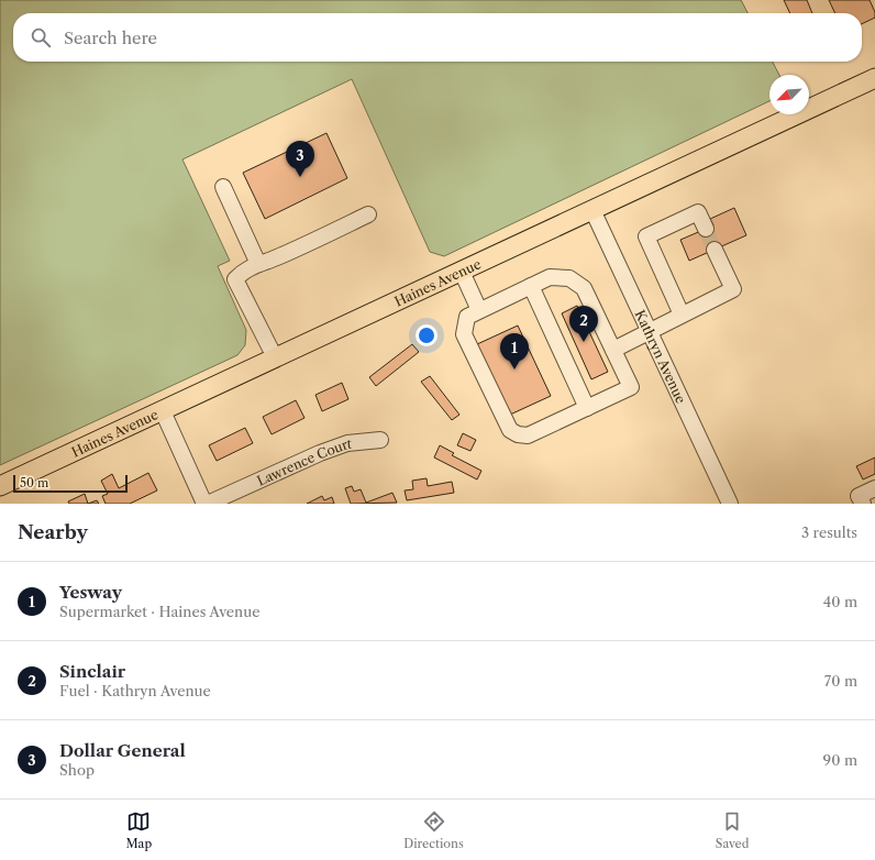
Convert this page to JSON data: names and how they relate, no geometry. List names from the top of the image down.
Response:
{
  "streets": {
    "main road": ["Haines Avenue"],
    "street": ["Kathryn Avenue", "Lawrence Court"]
  },
  "crossings": [
    ["Haines Avenue", "Kathryn Avenue"]
  ],
  "scale_bar": "50 m",
  "north": "bottom left",
  "page": {
    "search": "Search here",
    "pins": ["3", "2", "1"],
    "scale": "50 m",
    "heading": ["Nearby", "3 results"],
    "list": [
      {
        "mark": "1",
        "name": "Yesway",
        "note": "Supermarket · Haines Avenue",
        "value": "40 m"
      },
      {
        "mark": "2",
        "name": "Sinclair",
        "note": "Fuel · Kathryn Avenue",
        "value": "70 m"
      },
      {
        "mark": "3",
        "name": "Dollar General",
        "note": "Shop",
        "value": "90 m"
      }
    ],
    "nav": ["Map", "Directions", "Saved"]
  }
}
